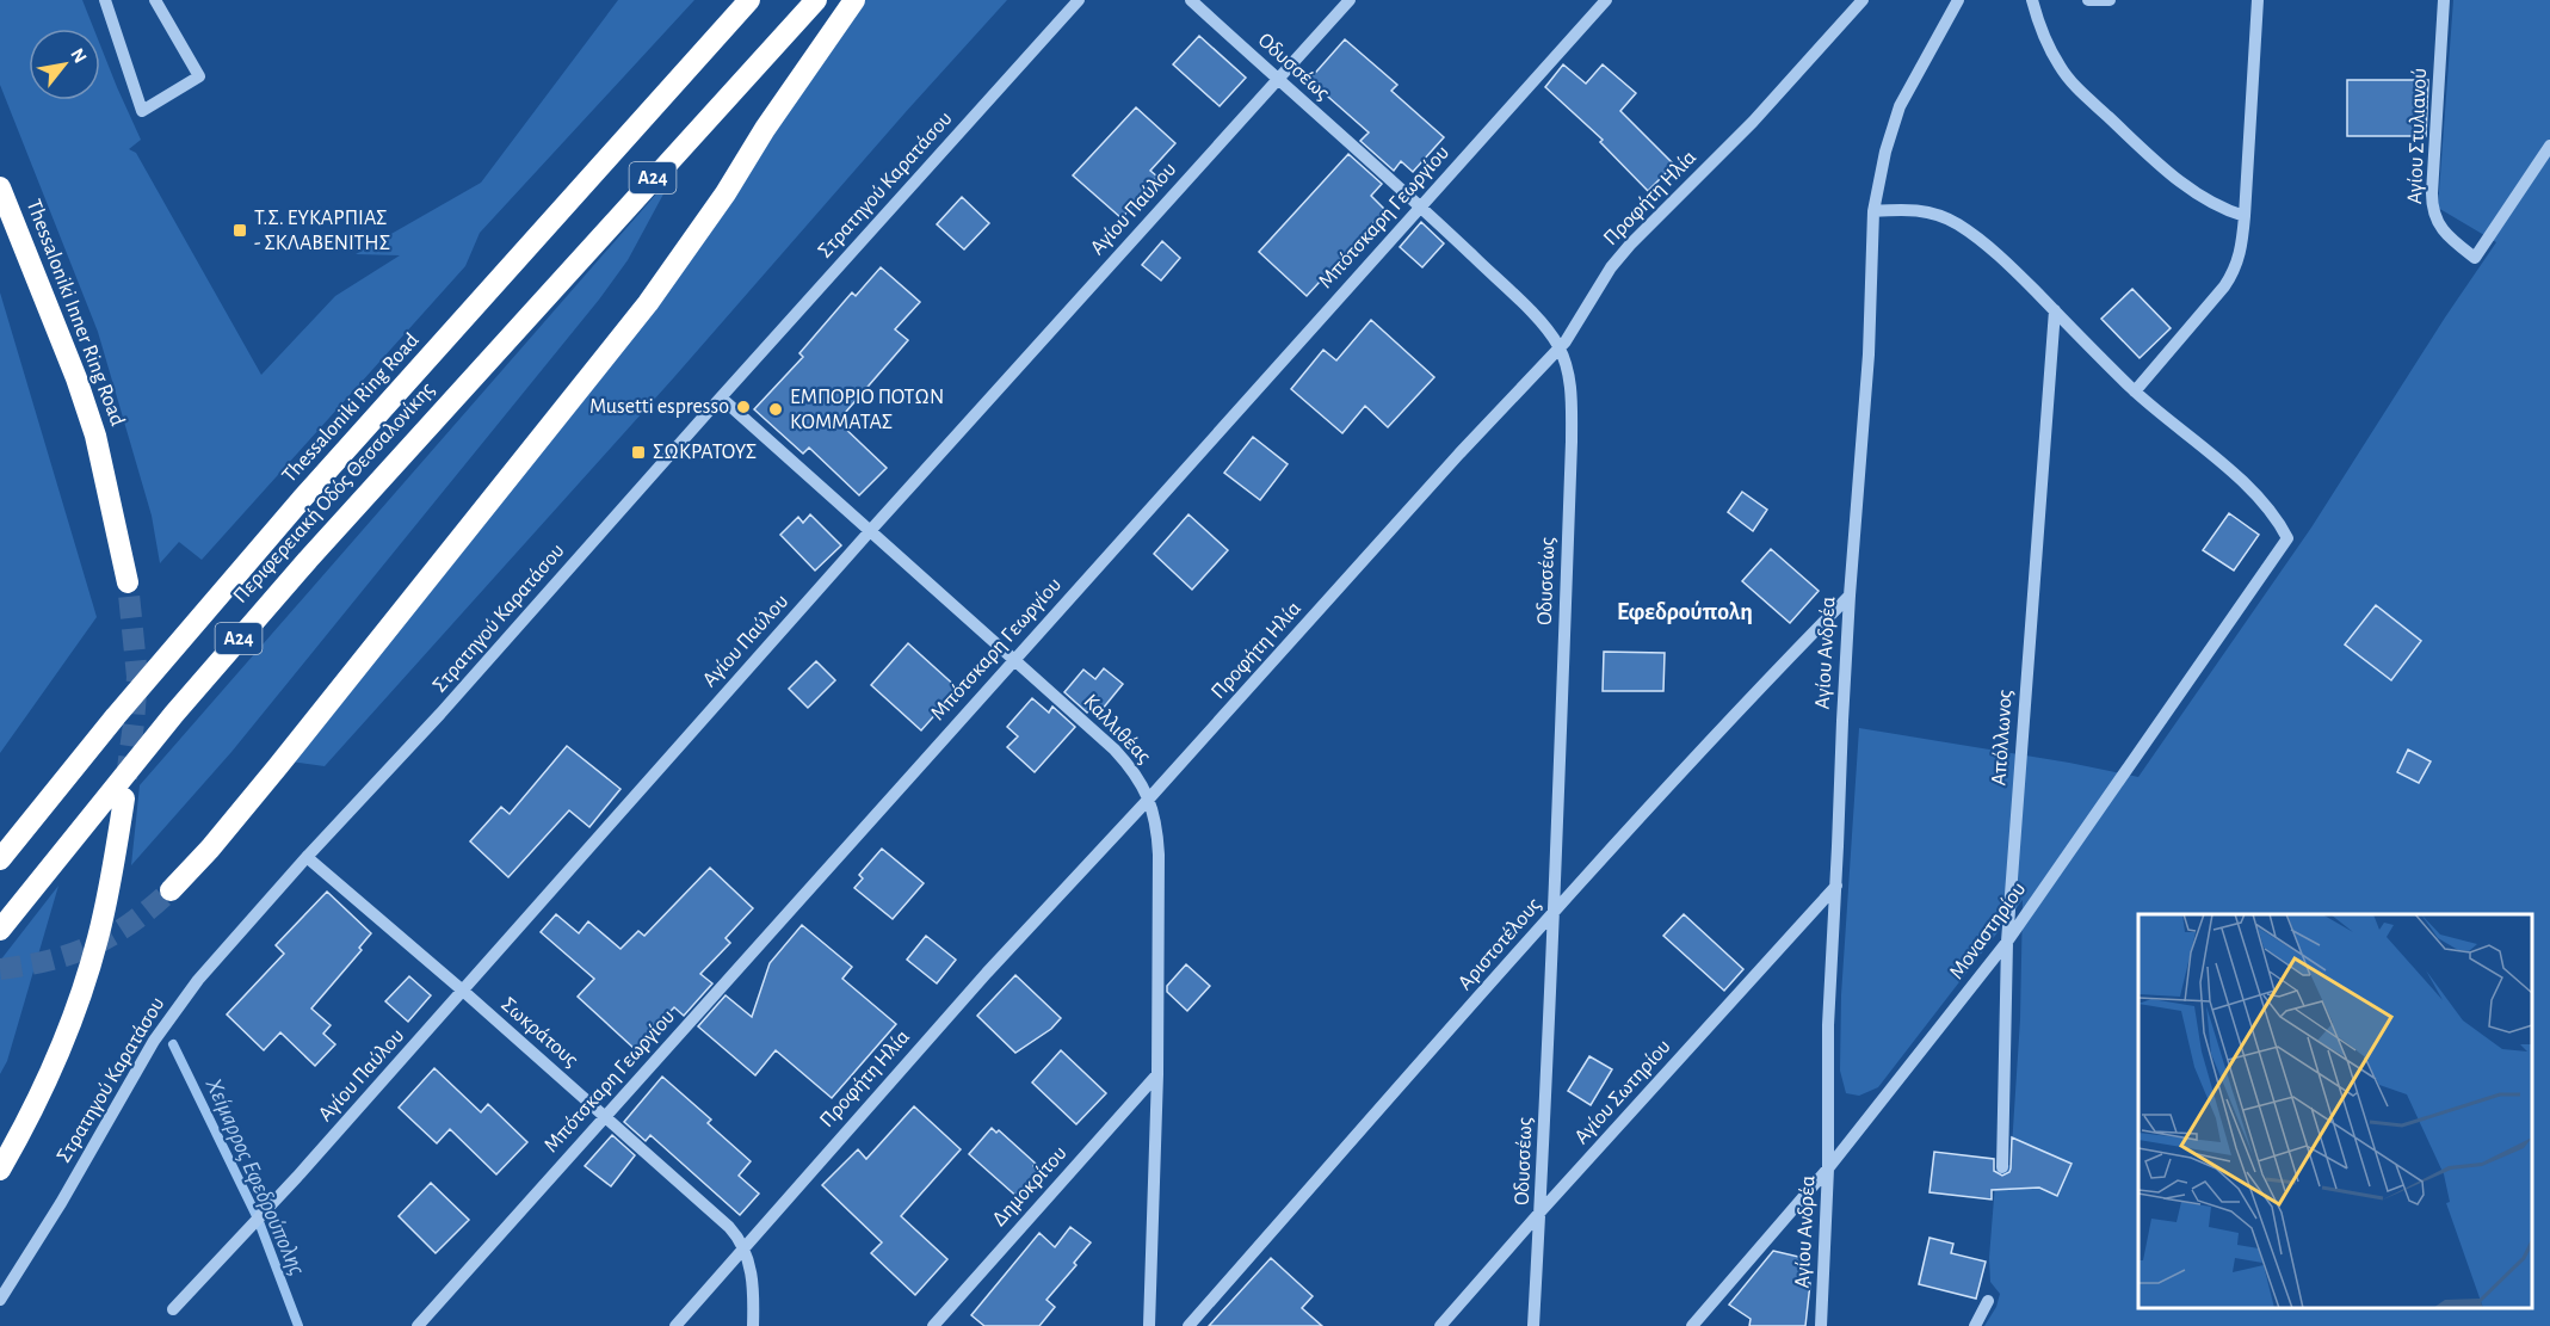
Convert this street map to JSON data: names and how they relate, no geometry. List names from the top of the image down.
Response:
{
  "streets": {
    "highway": [
      "Α24",
      "Thessaloniki Inner Ring Road",
      "Thessaloniki Ring Road",
      "Περιφερειακή Οδός Θεσσαλονίκης"
    ],
    "street": [
      "Οδυσσέως",
      "Αγίου Στυλιανού",
      "Στρατηγού Καρατάσου",
      "Προφήτη Ηλία",
      "Αγίου Παύλου",
      "Μπότσκαρη Γεωργίου",
      "Αγίου Ανδρέα",
      "Καλλιθέας",
      "Απόλλωνος",
      "Μοναστηρίου",
      "Αριστοτέλους",
      "Σωκράτους",
      "Αγίου Σωτηρίου",
      "Δημοκρίτου"
    ]
  },
  "crossings": [
    ["Οδυσσέως", "Προφήτη Ηλία"],
    ["Οδυσσέως", "Αγίου Παύλου"],
    ["Οδυσσέως", "Μπότσκαρη Γεωργίου"],
    ["Οδυσσέως", "Αριστοτέλους"],
    ["Οδυσσέως", "Αγίου Σωτηρίου"],
    ["Στρατηγού Καρατάσου", "Καλλιθέας"],
    ["Στρατηγού Καρατάσου", "Σωκράτους"],
    ["Προφήτη Ηλία", "Καλλιθέας"],
    ["Προφήτη Ηλία", "Σωκράτους"],
    ["Αγίου Παύλου", "Καλλιθέας"],
    ["Αγίου Παύλου", "Σωκράτους"],
    ["Μπότσκαρη Γεωργίου", "Καλλιθέας"],
    ["Μπότσκαρη Γεωργίου", "Σωκράτους"],
    ["Αγίου Ανδρέα", "Μοναστηρίου"],
    ["Αγίου Ανδρέα", "Αριστοτέλους"],
    ["Αγίου Ανδρέα", "Αγίου Σωτηρίου"],
    ["Καλλιθέας", "Δημοκρίτου"],
    ["Απόλλωνος", "Μοναστηρίου"]
  ],
  "districts": ["Εφεδρούπολη"],
  "water": ["Χείμαρρος Εφεδρούπολης"],
  "places": {
    "transit": ["Τ.Σ. ΕΥΚΑΡΠΙΑΣ - ΣΚΛΑΒΕΝΙΤΗΣ", "ΣΩΚΡΑΤΟΥΣ"],
    "other": ["Musetti espresso", "ΕΜΠΟΡΙΟ ΠΟΤΩΝ ΚΟΜΜΑΤΑΣ"]
  },
  "north": "top right"
}
